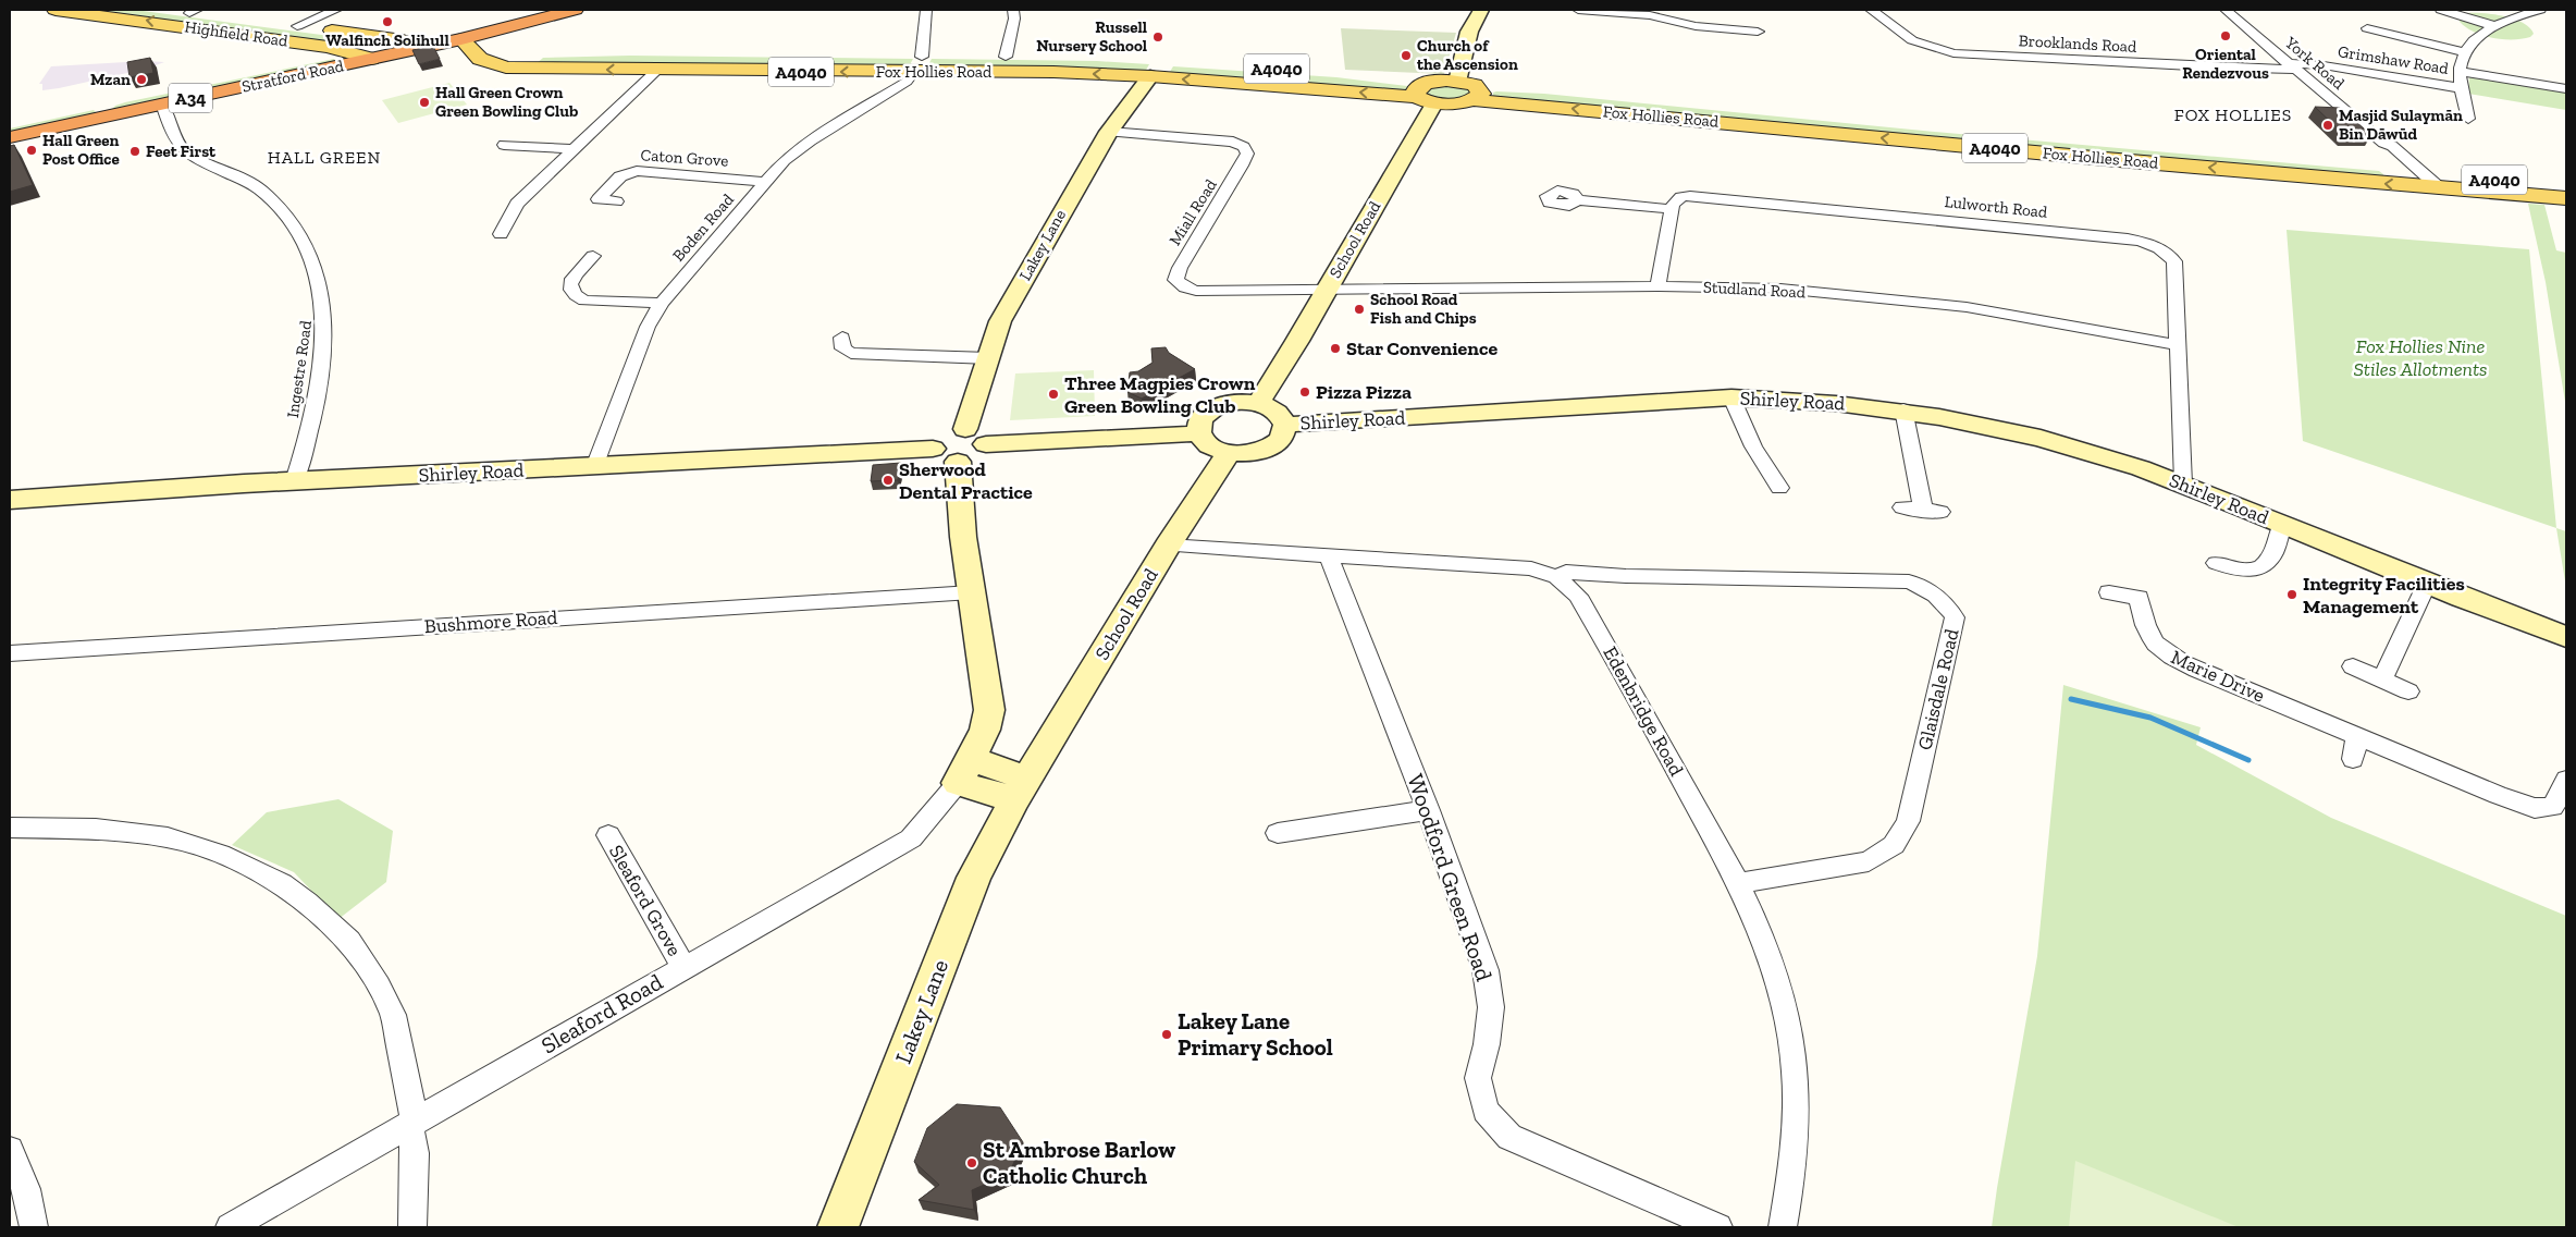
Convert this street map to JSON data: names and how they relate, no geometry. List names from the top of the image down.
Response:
{
  "streets": {
    "highway": ["Stratford Road", "A34"],
    "main road": ["Highfield Road", "A4040", "Fox Hollies Road"],
    "street": [
      "Brooklands Road",
      "Grimshaw Road",
      "York Road",
      "Caton Grove",
      "Lulworth Road",
      "Miall Road",
      "Boden Road",
      "School Road",
      "Lakey Lane",
      "Studland Road",
      "Ingestre Road",
      "Shirley Road",
      "Bushmore Road",
      "Marie Drive",
      "Glaisdale Road",
      "Edenbridge Road",
      "Woodford Green Road",
      "Sleaford Grove",
      "Sleaford Road"
    ]
  },
  "crossings": [
    ["Highfield Road", "Stratford Road"],
    ["Brooklands Road", "Grimshaw Road"],
    ["Brooklands Road", "York Road"],
    ["Grimshaw Road", "York Road"],
    ["York Road", "Fox Hollies Road"],
    ["Fox Hollies Road", "Stratford Road"],
    ["Fox Hollies Road", "Boden Road"],
    ["Fox Hollies Road", "School Road"],
    ["Fox Hollies Road", "Lakey Lane"],
    ["Stratford Road", "Ingestre Road"],
    ["Caton Grove", "Boden Road"],
    ["Lulworth Road", "Studland Road"],
    ["Lulworth Road", "Shirley Road"],
    ["Miall Road", "School Road"],
    ["Miall Road", "Lakey Lane"],
    ["Miall Road", "Studland Road"],
    ["Boden Road", "Shirley Road"],
    ["School Road", "Lakey Lane"],
    ["School Road", "Studland Road"],
    ["School Road", "Shirley Road"],
    ["School Road", "Edenbridge Road"],
    ["Ingestre Road", "Shirley Road"],
    ["Glaisdale Road", "Edenbridge Road"],
    ["Edenbridge Road", "Woodford Green Road"],
    ["Sleaford Grove", "Sleaford Road"]
  ],
  "districts": ["FOX HOLLIES", "HALL GREEN"],
  "parks": ["Fox Hollies Nine Stiles Allotments"],
  "places": [
    "Walfinch Solihull",
    "Oriental Rendezvous",
    "Russell Nursery School",
    "Church of the Ascension",
    "Mzan",
    "Hall Green Crown Green Bowling Club",
    "Masjid Sulaymān Bin Dāwūd",
    "Hall Green Post Office",
    "Feet First",
    "School Road Fish and Chips",
    "Star Convenience",
    "Pizza Pizza",
    "Three Magpies Crown Green Bowling Club",
    "Sherwood Dental Practice",
    "Integrity Facilities Management",
    "Lakey Lane Primary School",
    "St Ambrose Barlow Catholic Church"
  ]
}
